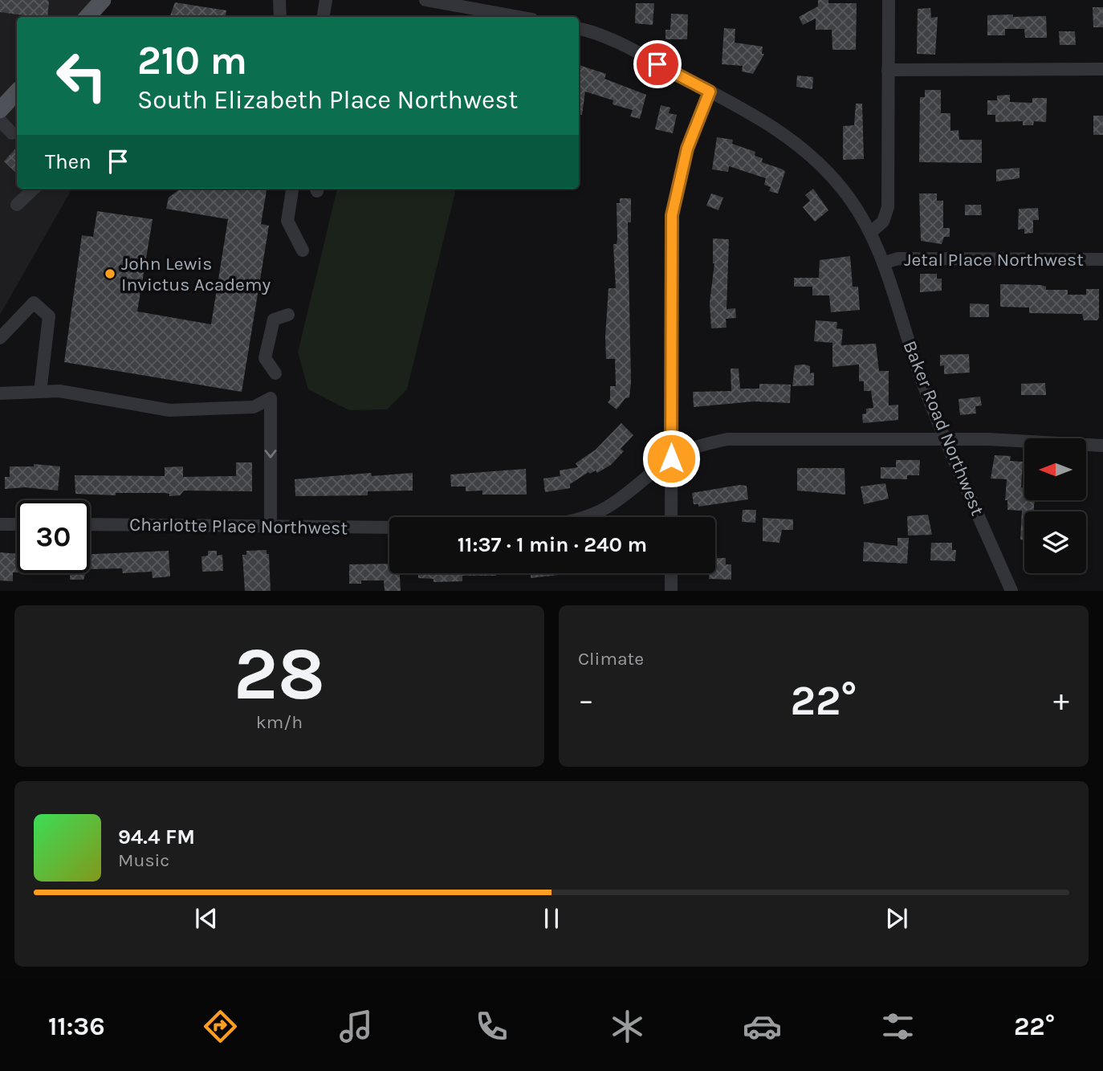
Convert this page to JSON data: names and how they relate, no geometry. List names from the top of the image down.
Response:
{
  "streets": {
    "street": ["Jetal Place Northwest", "Baker Road Northwest", "Charlotte Place Northwest"]
  },
  "crossings": [
    ["Jetal Place Northwest", "Baker Road Northwest"]
  ],
  "places": ["John Lewis Invictus Academy"],
  "north": "left",
  "page": {
    "turn": ["210 m", "South Elizabeth Place Northwest"],
    "then": "Then",
    "limit": "30",
    "trip": "11:37 · 1 min · 240 m",
    "tile": [
      ["28", "km/h"],
      "Climate"
    ],
    "heat": ["−", "22°", "+"],
    "song": ["94.4 FM", "Music"],
    "tabs": ["11:36", "22°"]
  }
}
